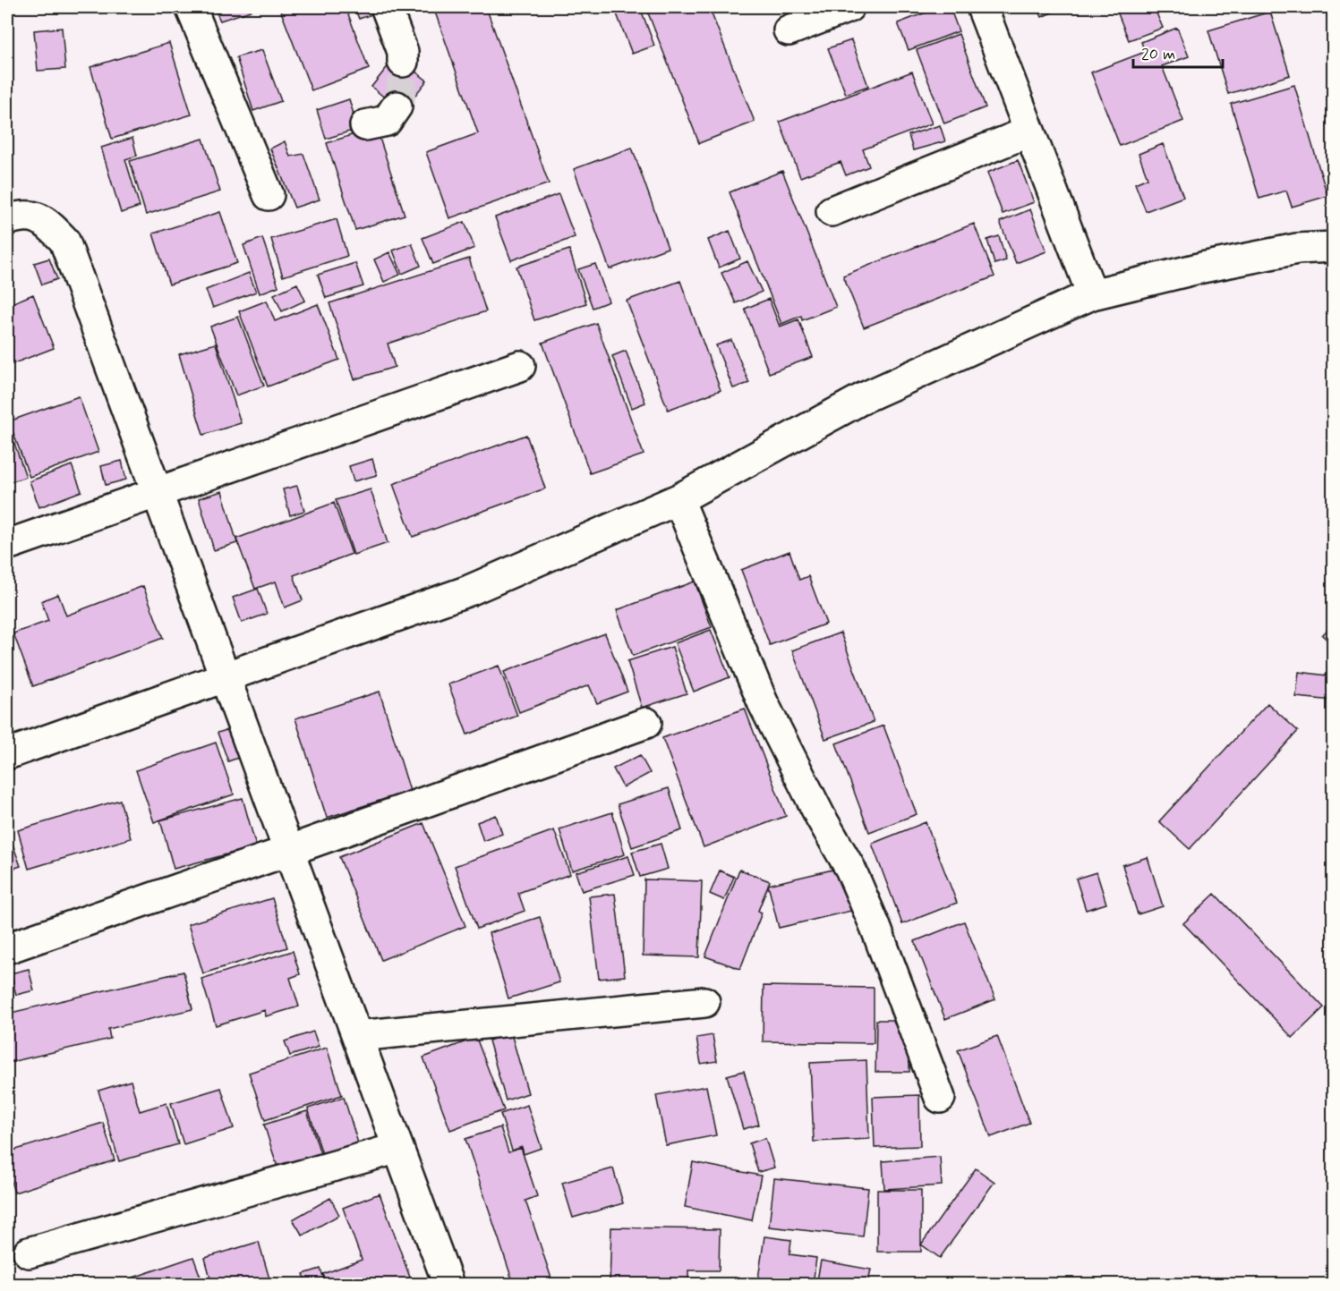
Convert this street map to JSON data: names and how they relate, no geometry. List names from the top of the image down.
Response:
{
  "scale_bar": "20 m"
}
